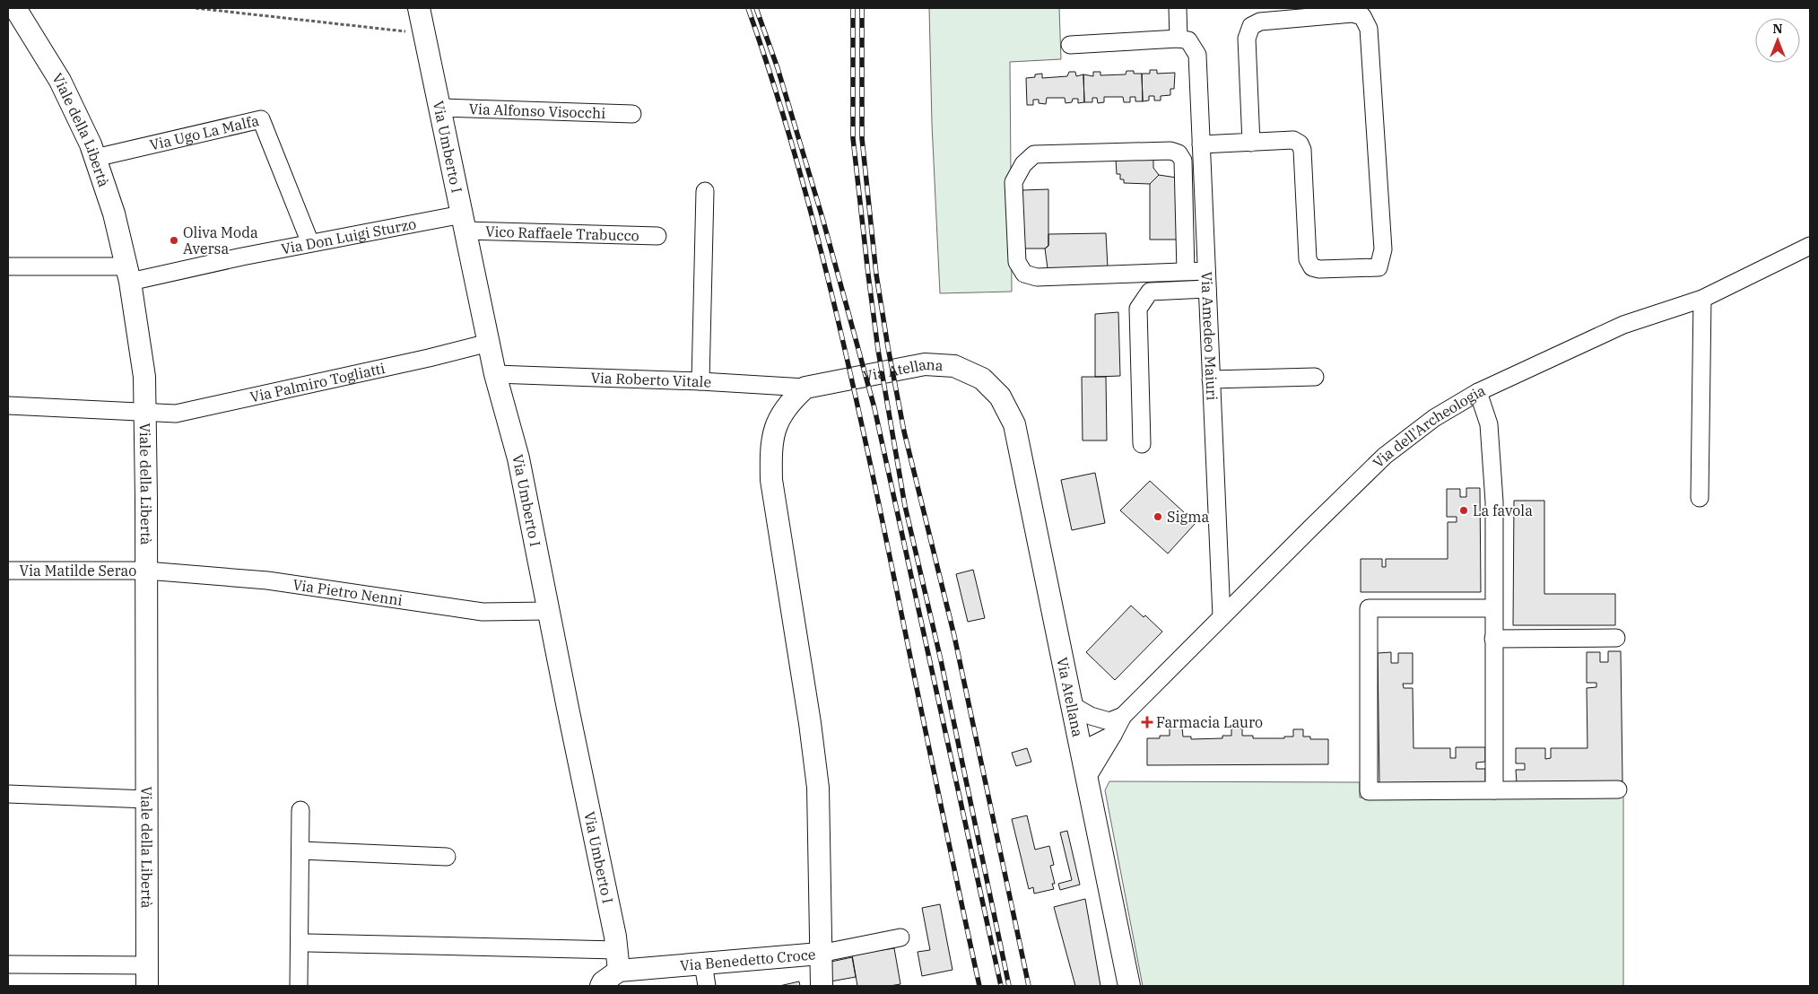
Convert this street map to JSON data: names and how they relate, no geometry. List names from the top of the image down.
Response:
{
  "streets": {
    "main road": [
      "Viale della Libertà",
      "Via Umberto I",
      "Via Atellana",
      "Via Benedetto Croce"
    ],
    "street": [
      "Via Alfonso Visocchi",
      "Via Ugo La Malfa",
      "Vico Raffaele Trabucco",
      "Via Don Luigi Sturzo",
      "Via Amedeo Maiuri",
      "Via Roberto Vitale",
      "Via Palmiro Togliatti",
      "Via dell'Archeologia",
      "Via Matilde Serao",
      "Via Pietro Nenni"
    ]
  },
  "crossings": [
    ["Via Alfonso Visocchi", "Via Umberto I"],
    ["Viale della Libertà", "Via Ugo La Malfa"],
    ["Viale della Libertà", "Via Don Luigi Sturzo"],
    ["Viale della Libertà", "Via Palmiro Togliatti"],
    ["Viale della Libertà", "Via Matilde Serao"],
    ["Viale della Libertà", "Via Pietro Nenni"],
    ["Via Ugo La Malfa", "Via Don Luigi Sturzo"],
    ["Via Umberto I", "Vico Raffaele Trabucco"],
    ["Via Umberto I", "Via Don Luigi Sturzo"],
    ["Via Umberto I", "Via Roberto Vitale"],
    ["Via Umberto I", "Via Palmiro Togliatti"],
    ["Via Umberto I", "Via Pietro Nenni"],
    ["Via Umberto I", "Via Benedetto Croce"],
    ["Vico Raffaele Trabucco", "Via Don Luigi Sturzo"],
    ["Via Amedeo Maiuri", "Via dell'Archeologia"],
    ["Via Atellana", "Via Roberto Vitale"],
    ["Via Atellana", "Via dell'Archeologia"],
    ["Via Matilde Serao", "Via Pietro Nenni"]
  ],
  "places": {
    "other": ["Oliva Moda Aversa", "La favola", "Sigma"],
    "health": ["Farmacia Lauro"]
  },
  "north": "top"
}
